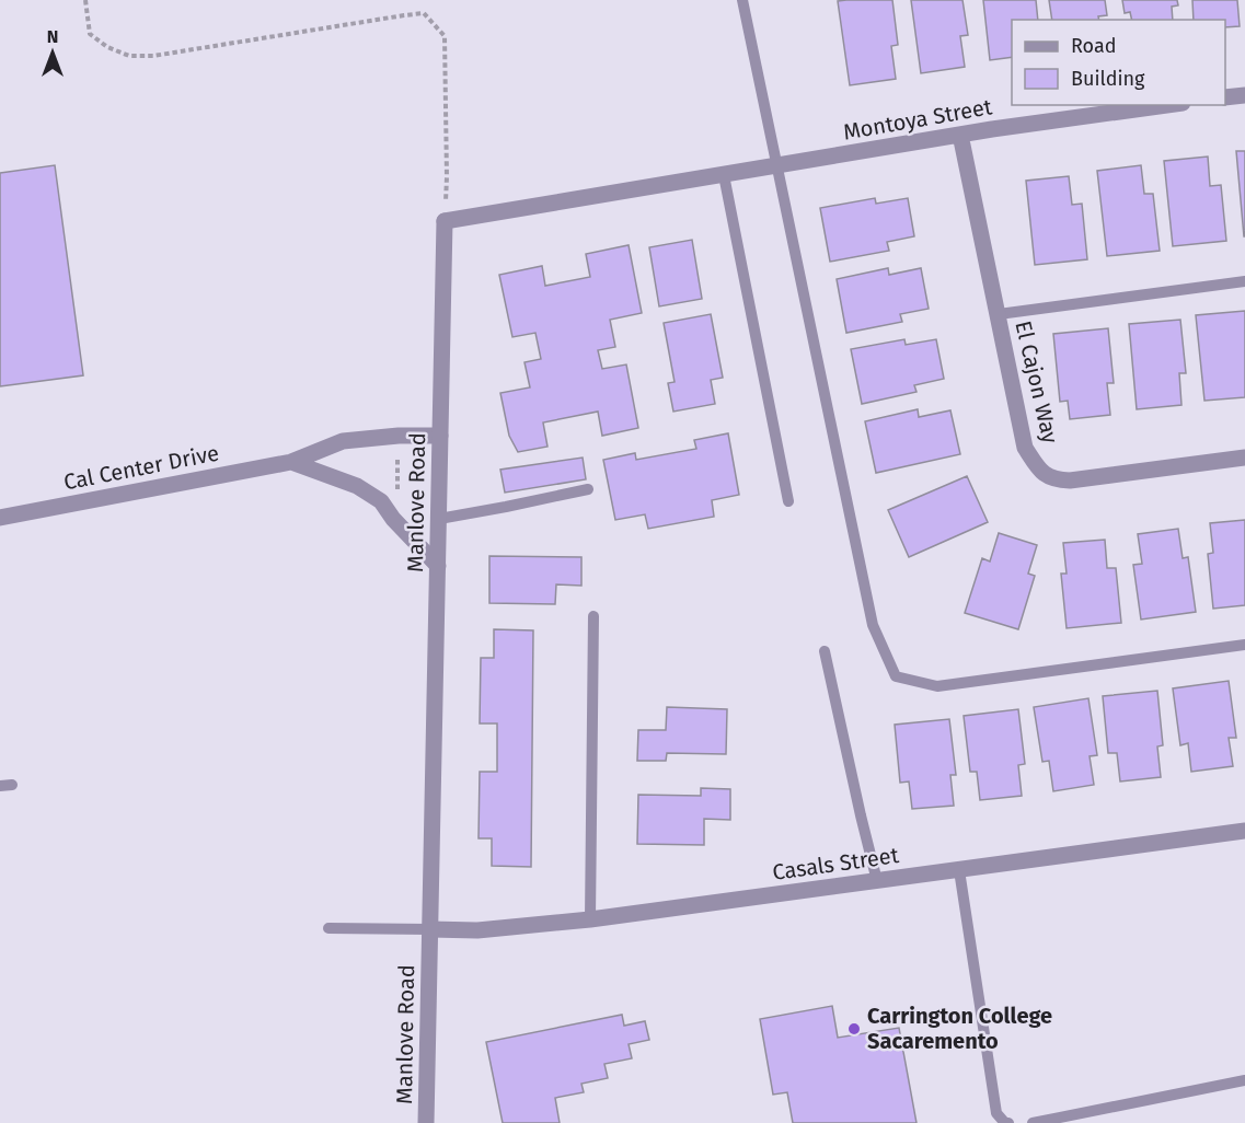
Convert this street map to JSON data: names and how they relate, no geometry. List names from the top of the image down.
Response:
{
  "streets": {
    "street": [
      "Montoya Street",
      "El Cajon Way",
      "Cal Center Drive",
      "Manlove Road",
      "Casals Street"
    ]
  },
  "crossings": [
    ["Montoya Street", "El Cajon Way"],
    ["Cal Center Drive", "Manlove Road"],
    ["Manlove Road", "Casals Street"]
  ],
  "places": ["Carrington College Sacaremento"],
  "legend": ["Road", "Building"],
  "north": "top"
}
